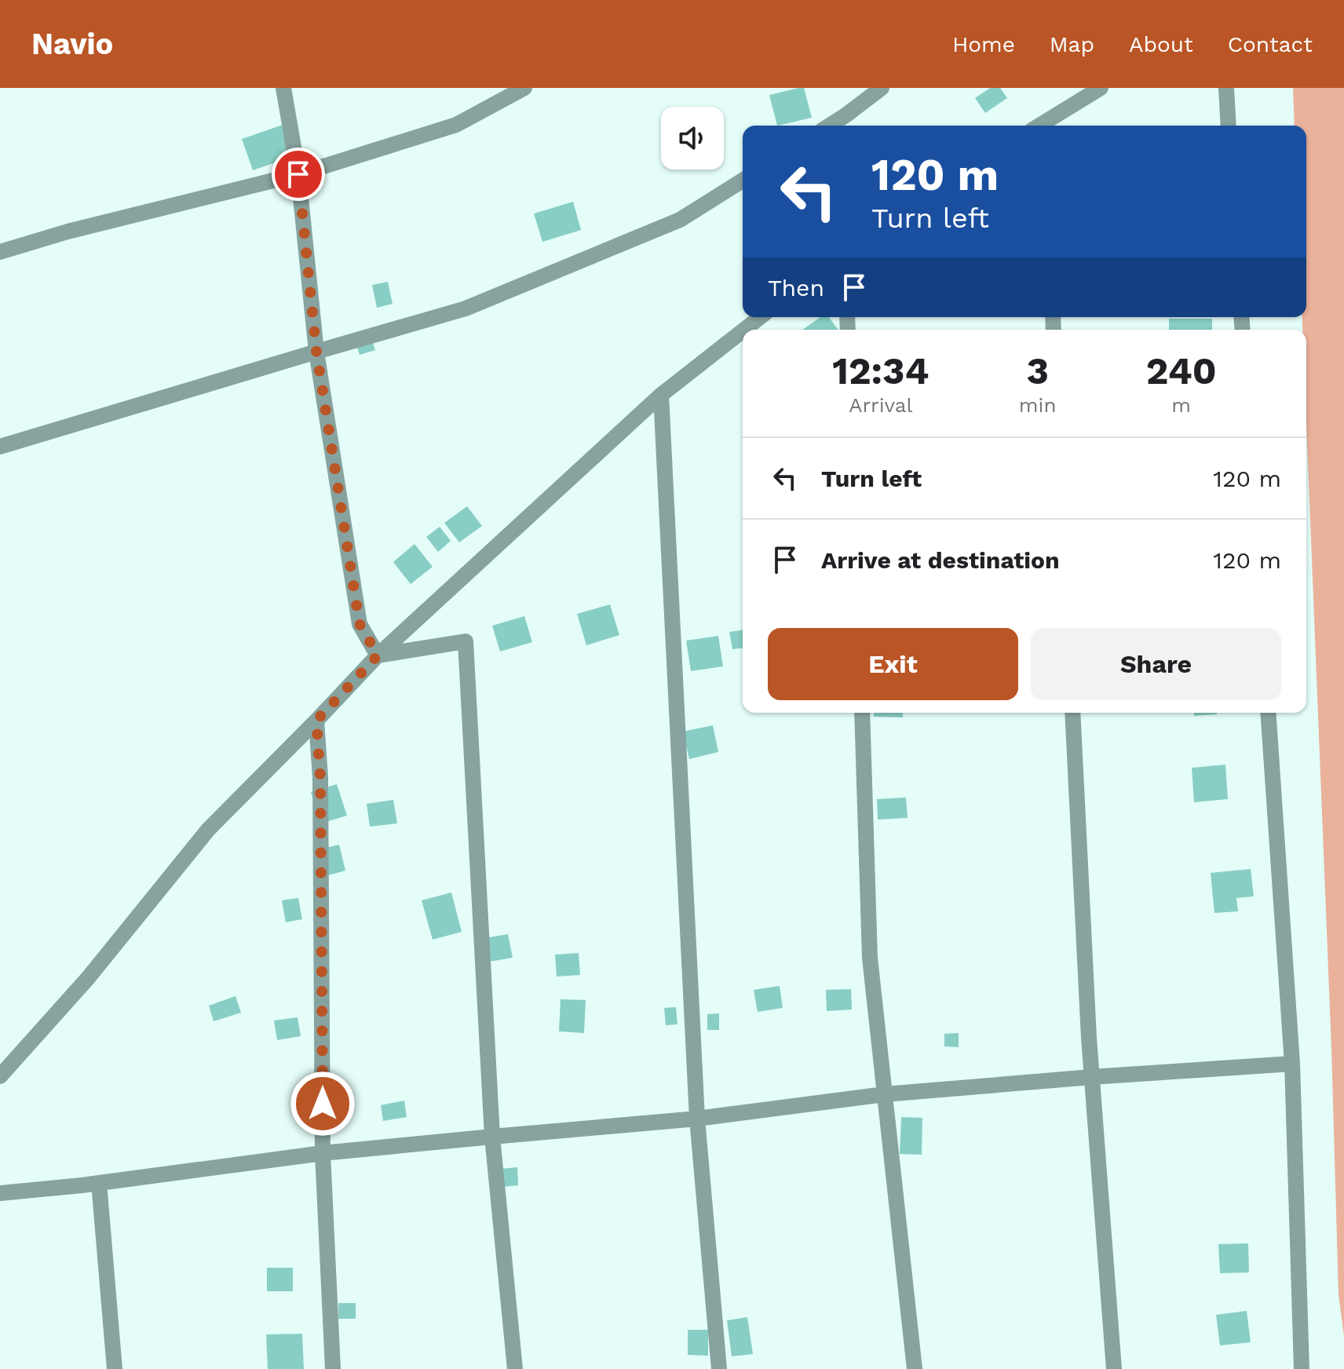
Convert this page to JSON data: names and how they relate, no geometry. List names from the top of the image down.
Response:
{
  "page": {
    "header": "Navio",
    "nav": [
      "Home",
      "Map",
      "About",
      "Contact"
    ],
    "turn": ["120 m", "Turn left"],
    "then": "Then",
    "eta": [
      "12:34",
      "Arrival",
      "3",
      "min",
      "240",
      "m"
    ],
    "list": [
      {
        "name": "Turn left",
        "value": "120 m"
      },
      {
        "name": "Arrive at destination",
        "value": "120 m"
      }
    ],
    "buttons": ["Exit", "Share"]
  }
}
